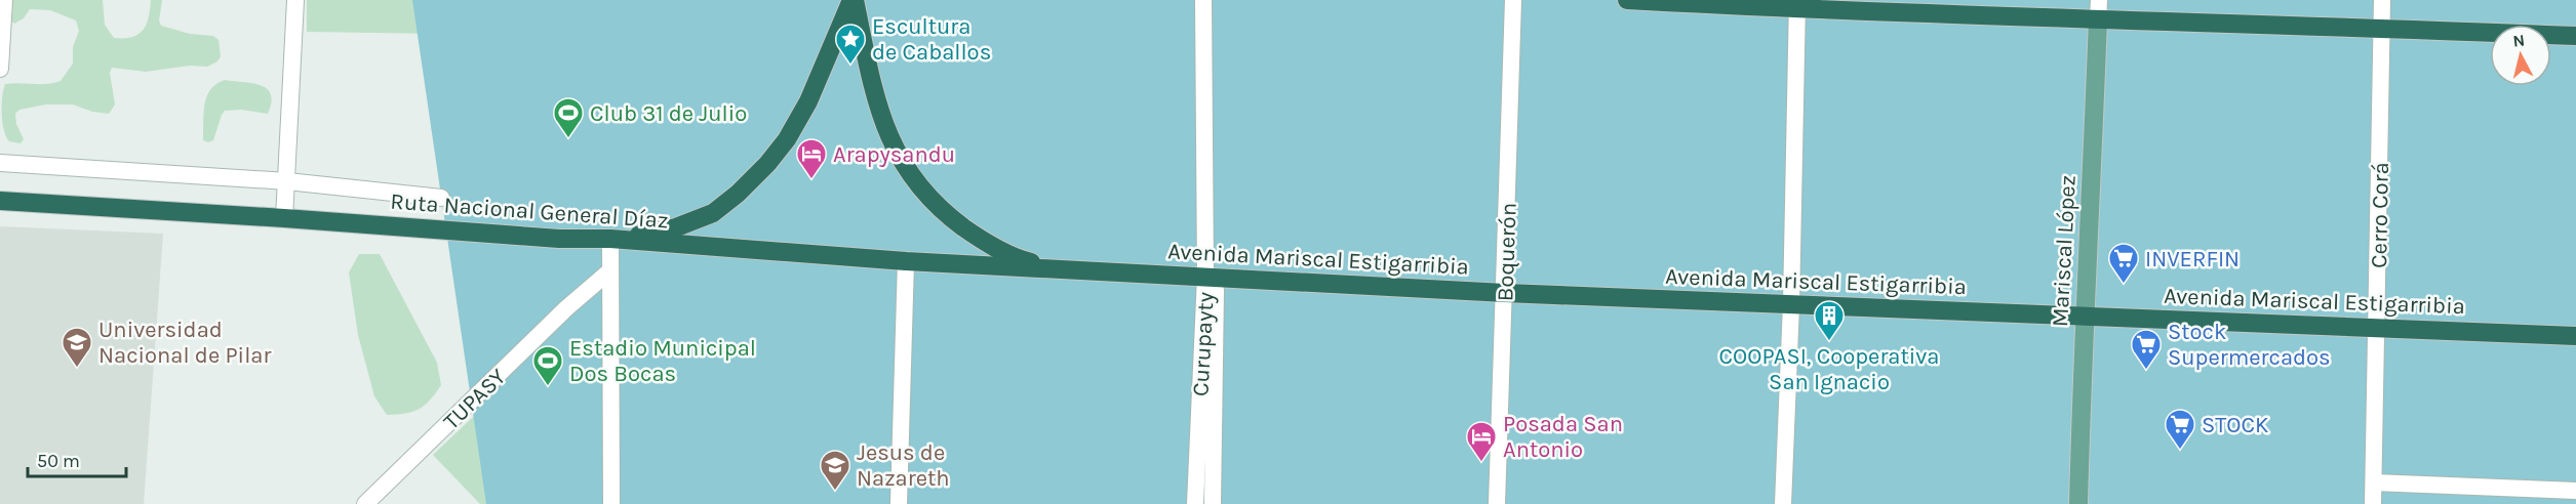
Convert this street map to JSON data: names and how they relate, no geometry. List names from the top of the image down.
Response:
{
  "streets": {
    "highway": ["Ruta Nacional General Díaz", "Avenida Mariscal Estigarribia"],
    "main road": ["Mariscal López"],
    "street": [
      "Cerro Corá",
      "Boquerón",
      "Curupayty",
      "TUPASY"
    ]
  },
  "crossings": [
    ["Ruta Nacional General Díaz", "Avenida Mariscal Estigarribia"],
    ["Cerro Corá", "Avenida Mariscal Estigarribia"],
    ["Mariscal López", "Avenida Mariscal Estigarribia"],
    ["Boquerón", "Avenida Mariscal Estigarribia"],
    ["Avenida Mariscal Estigarribia", "Curupayty"]
  ],
  "places": {
    "place": ["Escultura de Caballos"],
    "sports": ["Club 31 de Julio", "Estadio Municipal Dos Bocas"],
    "hotel": ["Arapysandu", "Posada San Antonio"],
    "supermarket": ["INVERFIN", "Stock Supermercados", "STOCK"],
    "building": ["COOPASI, Cooperativa San Ignacio"],
    "school or university": ["Universidad Nacional de Pilar", "Jesus de Nazareth"]
  },
  "scale_bar": "50 m",
  "north": "top"
}
